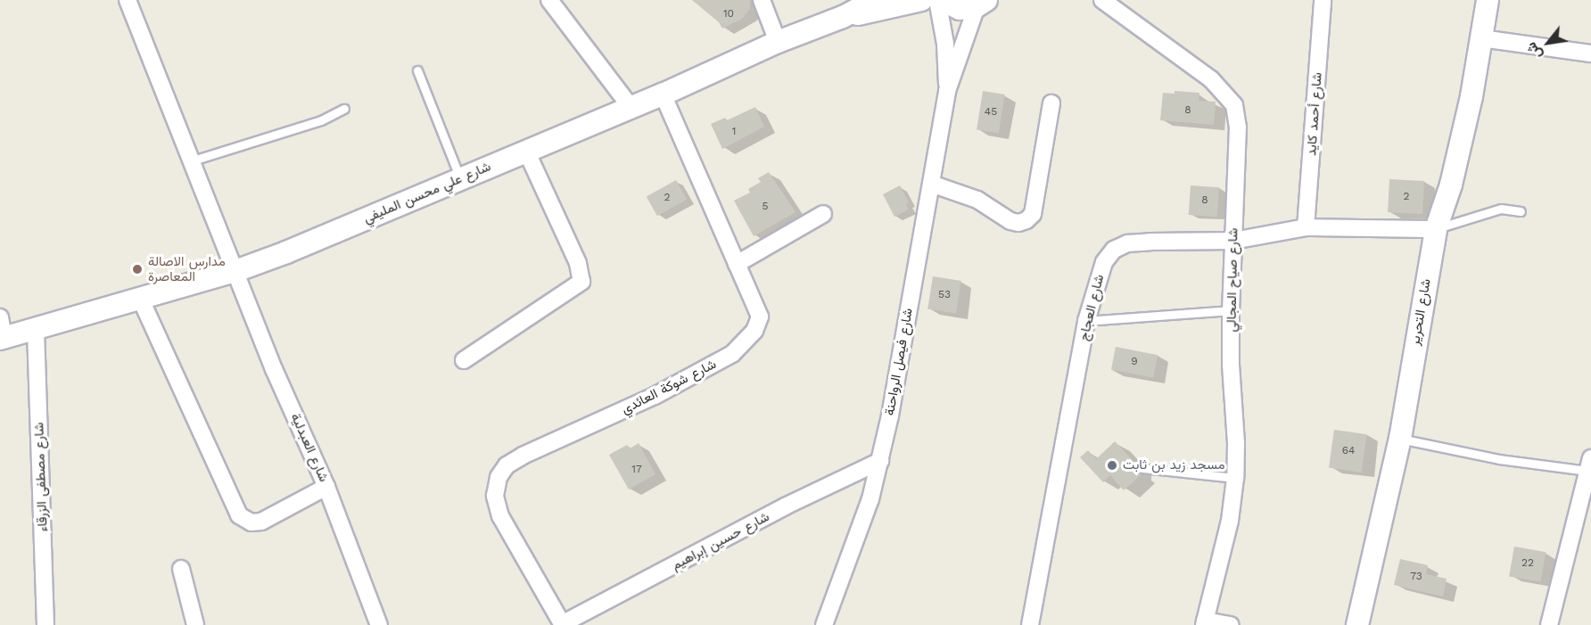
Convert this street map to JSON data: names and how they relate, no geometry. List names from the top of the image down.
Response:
{
  "streets": {
    "street": [
      "شارع أحمد كايد",
      "شارع علي محسن المليفي",
      "شارع صياح المجالي",
      "شارع العجاج",
      "شارع التحرير",
      "شارع فيصل الرواحنة",
      "شارع شوكة العائدي",
      "شارع العبدلية",
      "شارع مصطفى الزرقاء",
      "شارع حسين إبراهيم"
    ]
  },
  "crossings": [
    ["شارع أحمد كايد", "شارع العجاج"],
    ["شارع علي محسن المليفي", "شارع شوكة العائدي"],
    ["شارع علي محسن المليفي", "شارع العبدلية"],
    ["شارع علي محسن المليفي", "شارع مصطفى الزرقاء"],
    ["شارع صياح المجالي", "شارع العجاج"],
    ["شارع العجاج", "شارع التحرير"],
    ["شارع فيصل الرواحنة", "شارع حسين إبراهيم"],
    ["شارع شوكة العائدي", "شارع حسين إبراهيم"]
  ],
  "places": ["مدارس الاصالة المعاصرة", "مسجد زيد بن ثابت"],
  "house_numbers": [
    "10",
    "8",
    "45",
    "1",
    "2",
    "2",
    "8",
    "5",
    "53",
    "9",
    "64",
    "17",
    "22",
    "73"
  ],
  "north": "bottom left"
}
